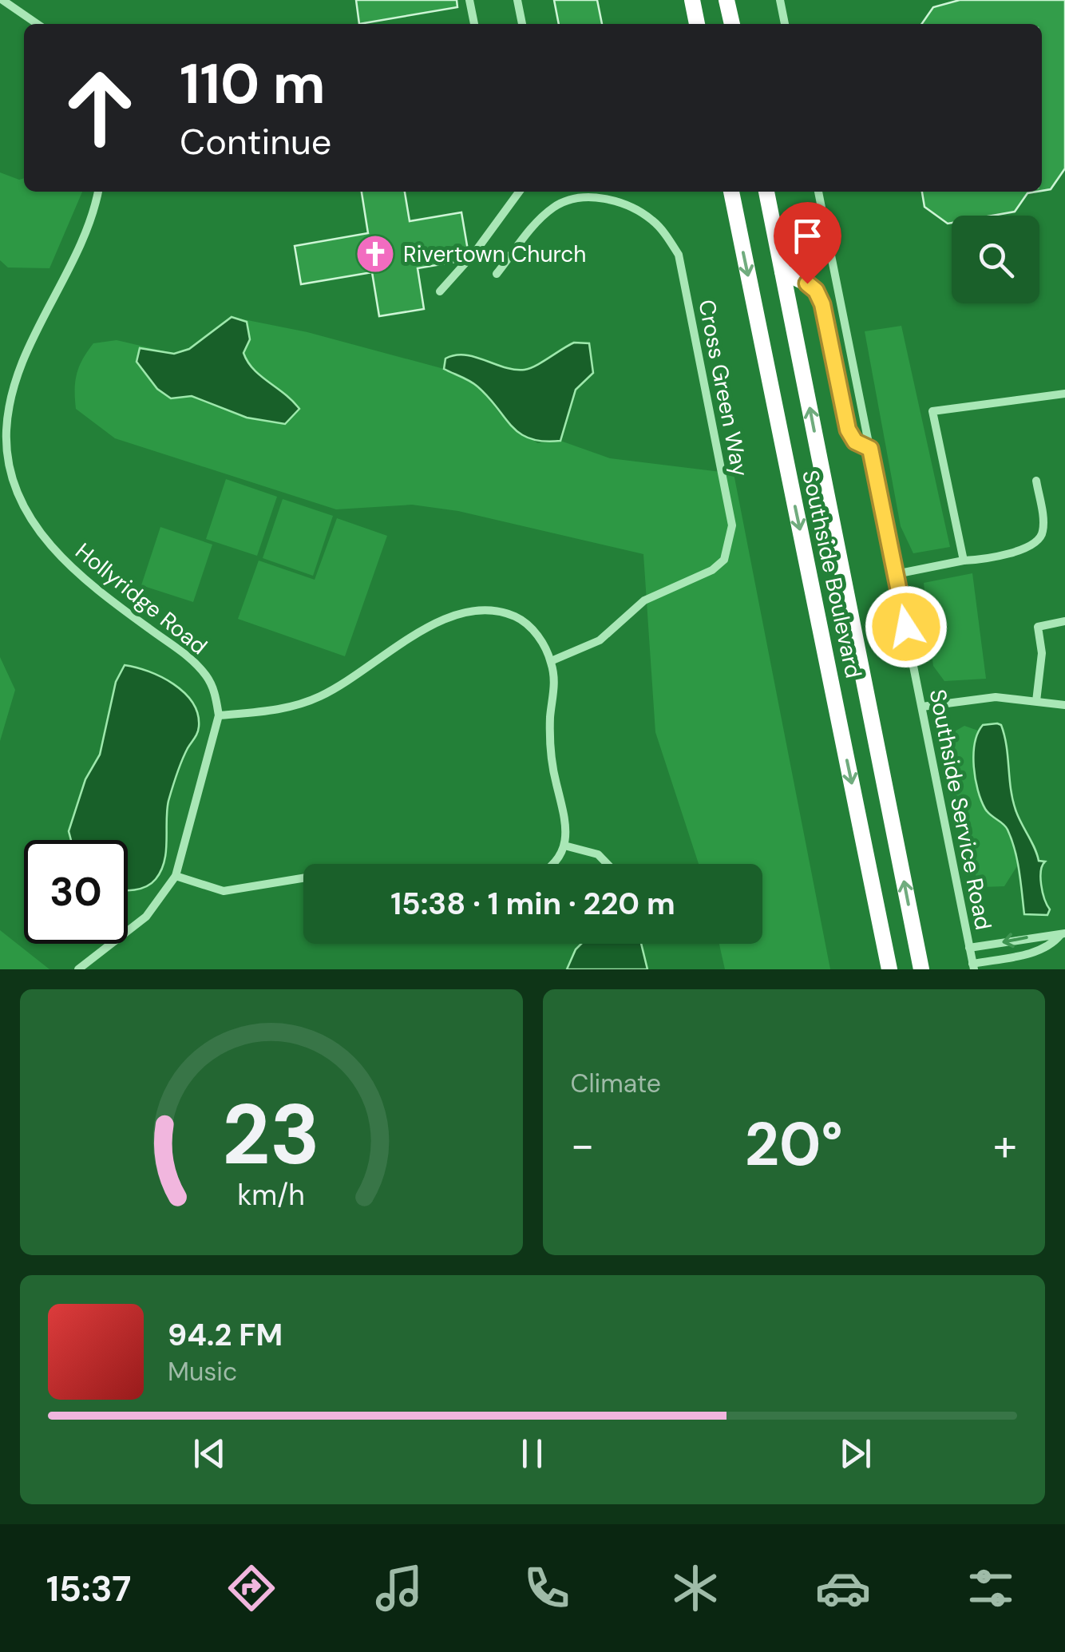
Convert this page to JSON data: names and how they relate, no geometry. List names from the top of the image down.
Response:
{
  "streets": {
    "highway": ["Southside Boulevard"],
    "street": ["Cross Green Way", "Hollyridge Road", "Southside Service Road"]
  },
  "places": {
    "church": ["Rivertown Church"]
  },
  "page": {
    "turn": ["110 m", "Continue"],
    "limit": "30",
    "trip": "15:38 · 1 min · 220 m",
    "tile": "Climate",
    "heat": ["−", "20°", "+"],
    "song": ["94.2 FM", "Music"],
    "tabs": "15:37",
    "gauge": ["23", "km/h"]
  }
}
